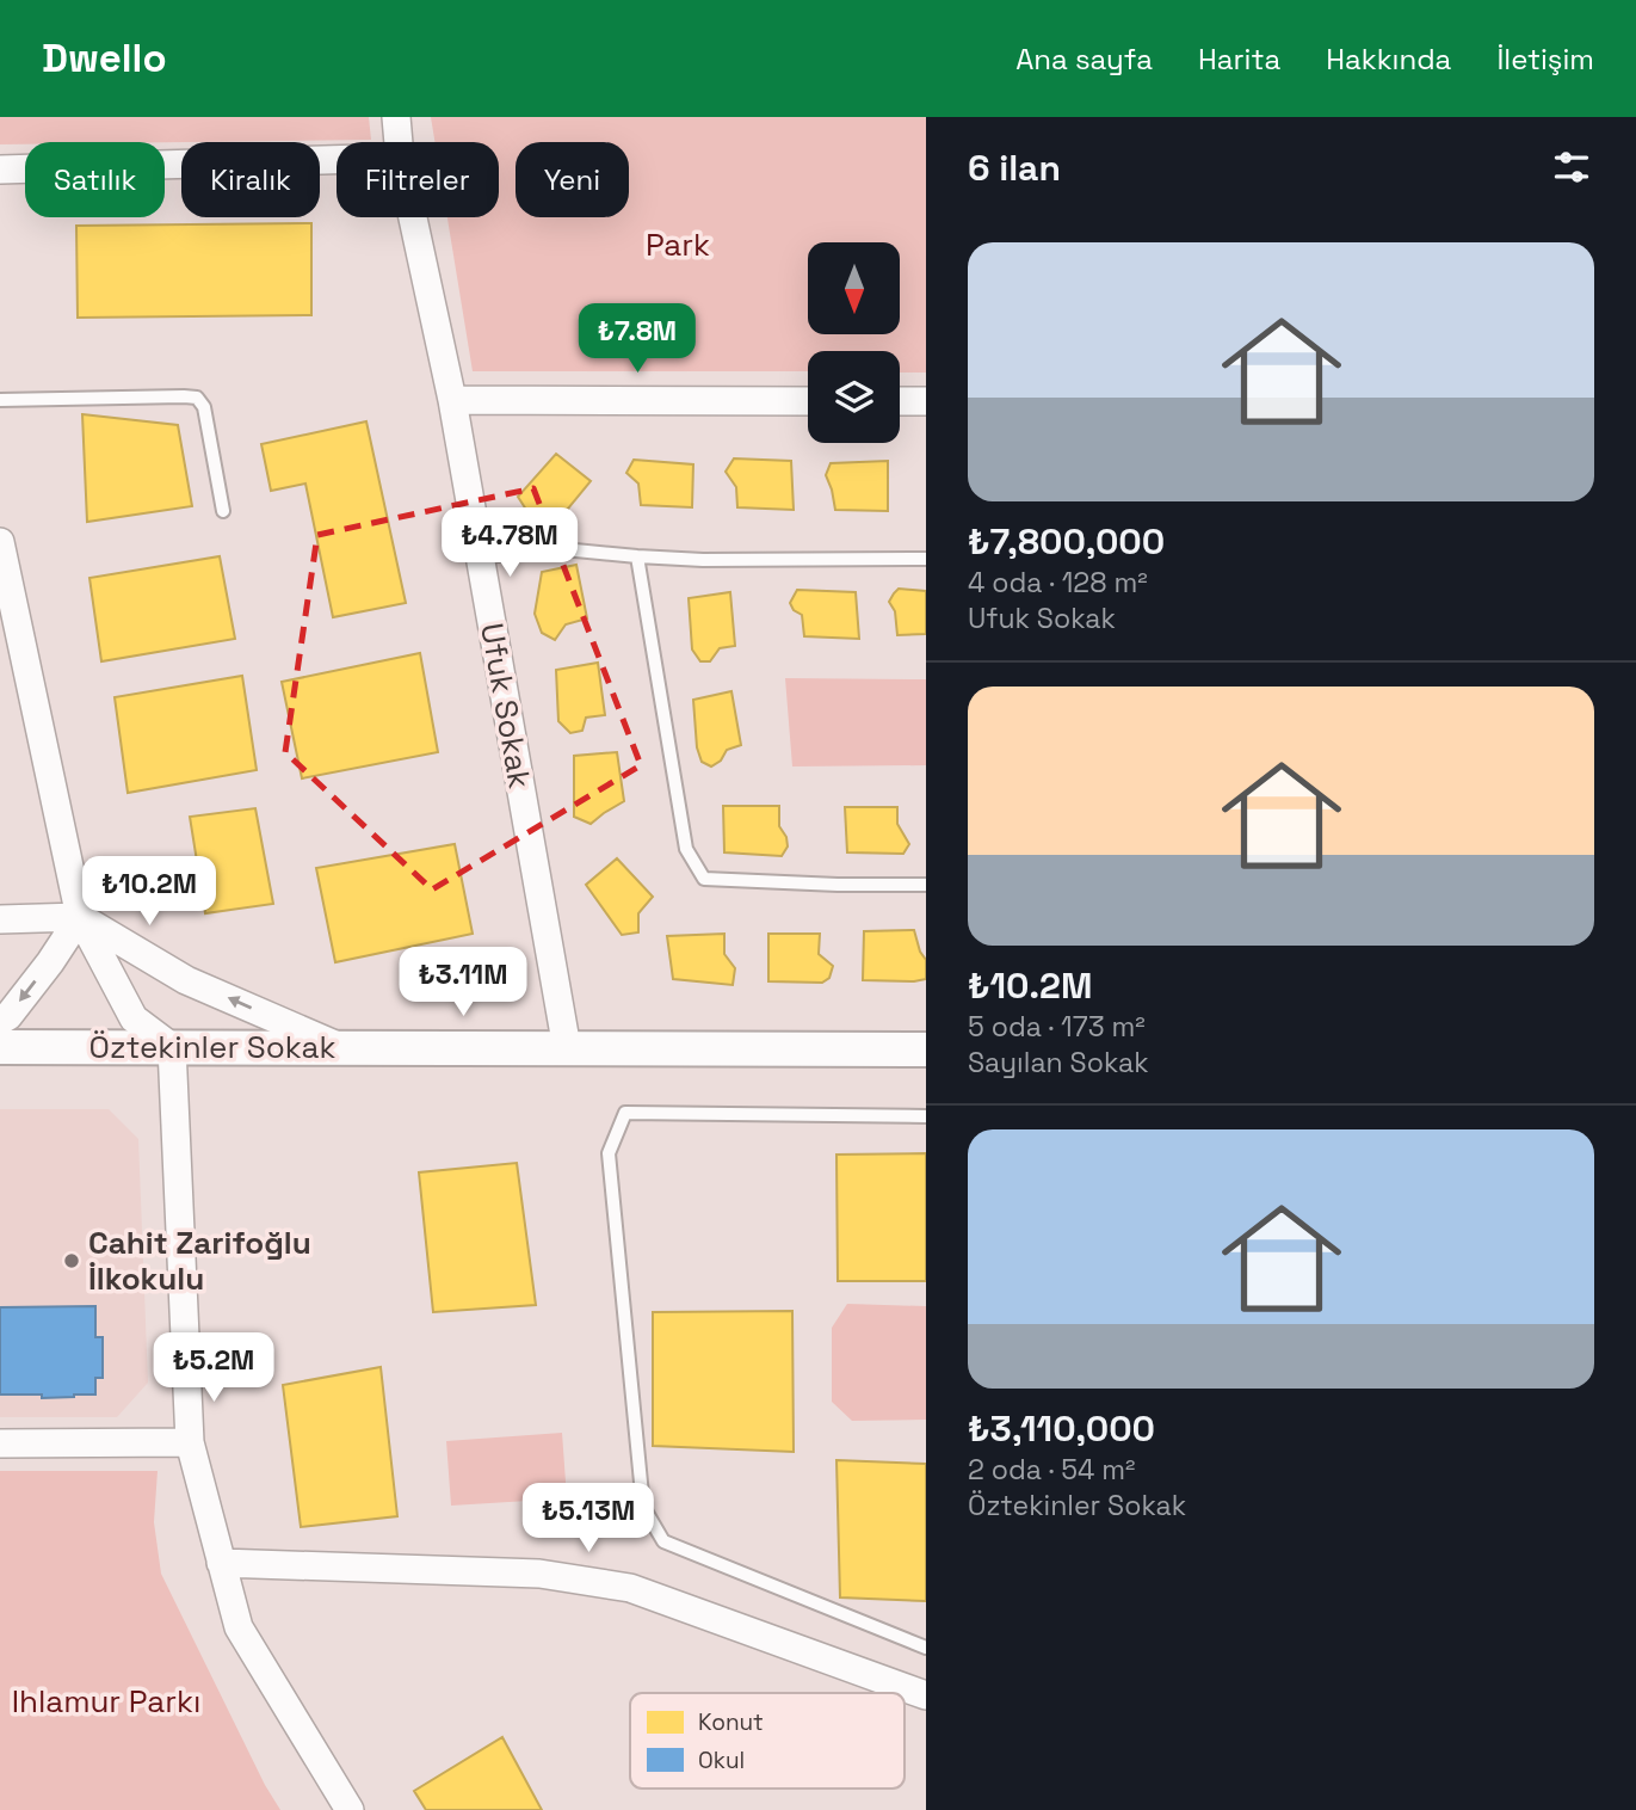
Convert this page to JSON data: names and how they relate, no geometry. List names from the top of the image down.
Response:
{
  "streets": {
    "street": ["Ufuk Sokak", "Öztekinler Sokak"]
  },
  "crossings": [
    ["Ufuk Sokak", "Öztekinler Sokak"]
  ],
  "parks": ["Park", "Ihlamur Parkı"],
  "places": ["Cahit Zarifoğlu İlkokulu"],
  "legend": ["Konut", "Okul"],
  "north": "bottom",
  "page": {
    "header": "Dwello",
    "nav": [
      "Ana sayfa",
      "Harita",
      "Hakkında",
      "İletişim"
    ],
    "heading": "6 ilan",
    "chip": [
      "Satılık",
      "Kiralık",
      "Filtreler",
      "Yeni"
    ],
    "list": [
      {
        "name": "₺7,800,000",
        "note": "4 oda · 128 m² · Ufuk Sokak"
      },
      {
        "name": "₺10.2M",
        "note": "5 oda · 173 m² · Sayılan Sokak"
      },
      {
        "name": "₺3,110,000",
        "note": "2 oda · 54 m² · Öztekinler Sokak"
      }
    ],
    "price": [
      "₺7.8M",
      "₺4.78M",
      "₺10.2M",
      "₺3.11M",
      "₺5.2M",
      "₺5.13M"
    ]
  }
}
